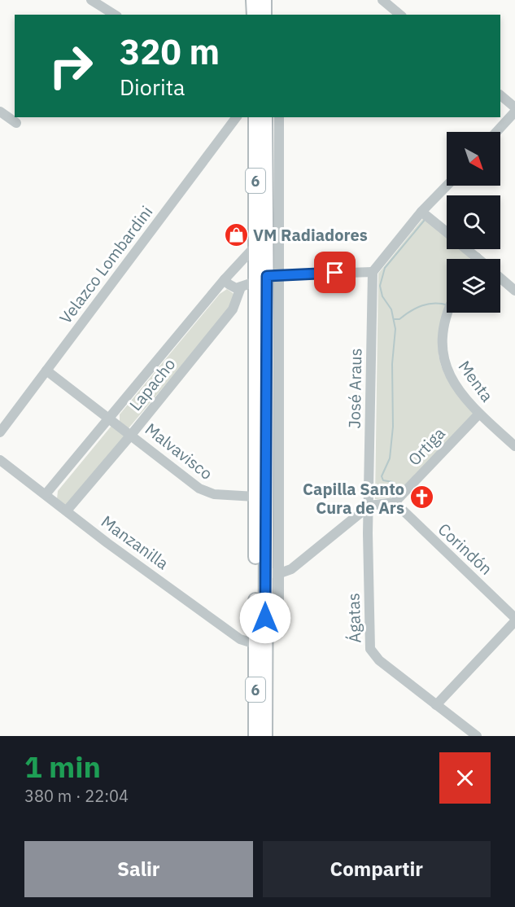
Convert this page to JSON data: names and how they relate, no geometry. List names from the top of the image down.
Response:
{
  "streets": {
    "main road": ["6"],
    "street": [
      "Velazco Lombardini",
      "Menta",
      "Lapacho",
      "José Araus",
      "Ortiga",
      "Malvavisco",
      "Manzanilla",
      "Corindón",
      "Ágatas"
    ]
  },
  "crossings": [
    ["6", "Lapacho"],
    ["6", "Malvavisco"],
    ["6", "Manzanilla"],
    ["Velazco Lombardini", "Malvavisco"],
    ["Menta", "Ortiga"],
    ["Lapacho", "Malvavisco"],
    ["Lapacho", "Manzanilla"],
    ["José Araus", "Ágatas"],
    ["Ortiga", "Corindón"]
  ],
  "places": {
    "shop": ["VM Radiadores"],
    "church": ["Capilla Santo Cura de Ars"]
  },
  "north": "bottom right",
  "page": {
    "turn": ["320 m", "Diorita"],
    "heading": ["1 min", "380 m · 22:04"],
    "buttons": ["Salir", "Compartir"]
  }
}
